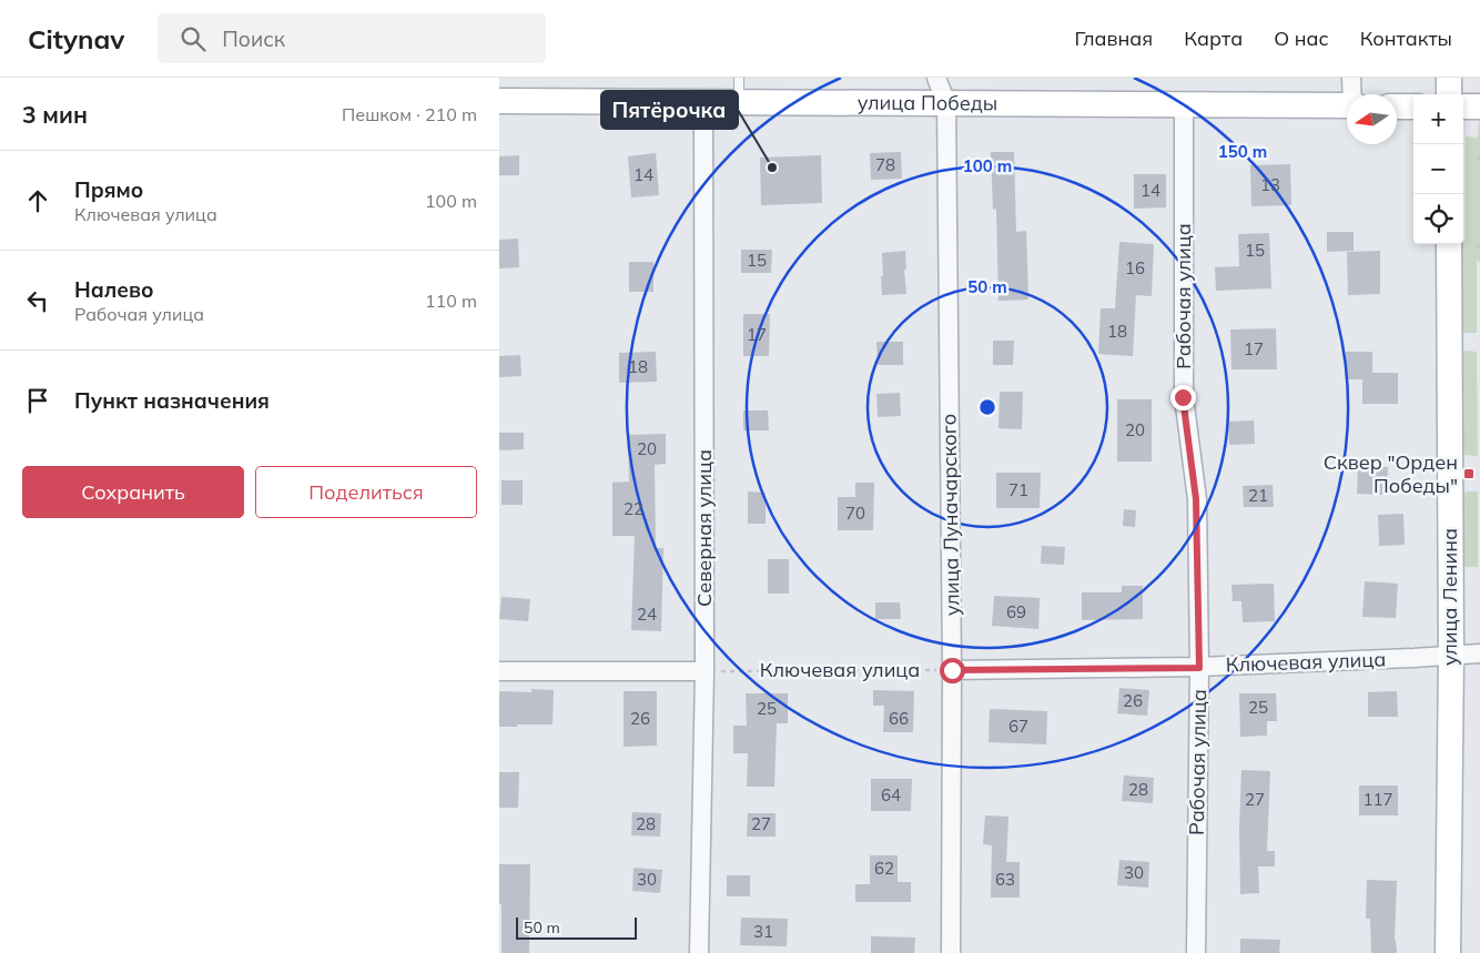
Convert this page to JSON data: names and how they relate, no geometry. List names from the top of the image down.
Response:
{
  "streets": {
    "main road": ["улица Победы", "улица Ленина"],
    "street": [
      "Рабочая улица",
      "улица Луначарского",
      "Северная улица",
      "Ключевая улица"
    ]
  },
  "crossings": [
    ["улица Победы", "Рабочая улица"],
    ["улица Победы", "улица Луначарского"],
    ["улица Победы", "Северная улица"],
    ["Рабочая улица", "Ключевая улица"],
    ["улица Луначарского", "Ключевая улица"],
    ["Северная улица", "Ключевая улица"],
    ["улица Ленина", "Ключевая улица"]
  ],
  "places": {
    "other": ["Пятёрочка"],
    "transit": ["Сквер \"Орден Победы\""]
  },
  "house_numbers": [
    "78",
    "14",
    "13",
    "14",
    "15",
    "15",
    "16",
    "18",
    "17",
    "17",
    "18",
    "20",
    "20",
    "71",
    "21",
    "22",
    "70",
    "69",
    "24",
    "26",
    "25",
    "25",
    "26",
    "66",
    "67",
    "28",
    "64",
    "27",
    "117",
    "28",
    "27",
    "62",
    "30",
    "30",
    "63",
    "31"
  ],
  "scale_bar": "50 m",
  "north": "left",
  "page": {
    "header": "Citynav",
    "search": "Поиск",
    "nav": [
      "Главная",
      "Карта",
      "О нас",
      "Контакты"
    ],
    "heading": ["3 мин", "Пешком · 210 m"],
    "map_buttons": ["+", "−"],
    "list": [
      ["Прямо", "Ключевая улица", "100 m"],
      ["Налево", "Рабочая улица", "110 m"],
      "Пункт назначения"
    ],
    "buttons": ["Сохранить", "Поделиться"],
    "scale": "50 m"
  },
  "rings": ["150 m", "100 m", "50 m"]
}
